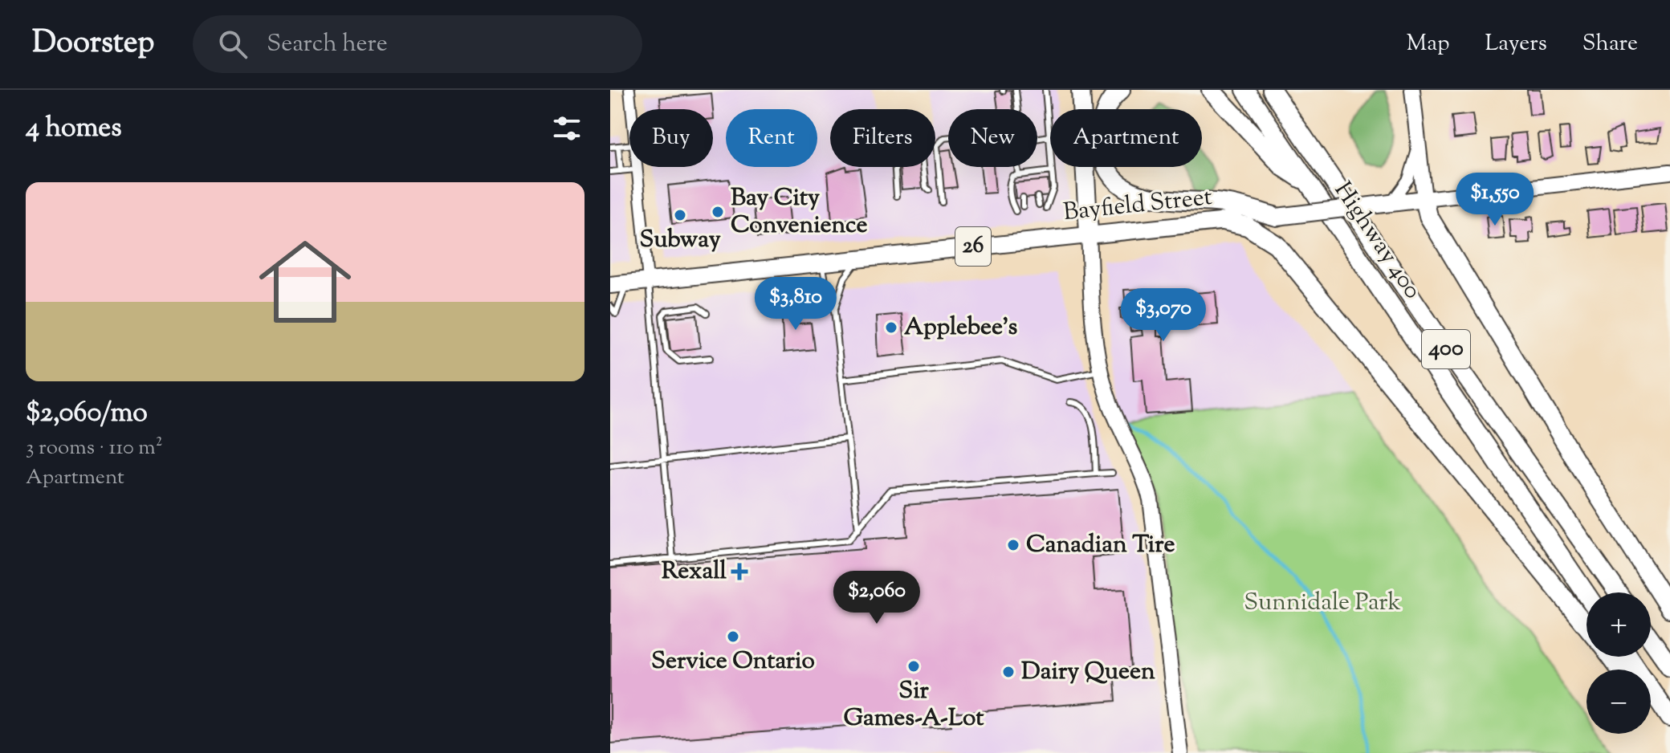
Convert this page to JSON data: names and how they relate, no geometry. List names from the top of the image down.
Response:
{
  "streets": {
    "highway": ["Highway 400", "400"],
    "main road": ["Bayfield Street", "26"]
  },
  "parks": ["Sunnidale Park"],
  "places": {
    "other": [
      "Bay City Convenience",
      "Subway",
      "Applebee's",
      "Canadian Tire",
      "Service Ontario",
      "Sir Games-A-Lot",
      "Dairy Queen"
    ],
    "health": ["Rexall"]
  },
  "page": {
    "header": "Doorstep",
    "search": "Search here",
    "nav": ["Map", "Layers", "Share"],
    "heading": "4 homes",
    "chip": [
      "Buy",
      "Rent",
      "Filters",
      "New",
      "Apartment"
    ],
    "list": [
      {
        "name": "$2,060/mo",
        "note": "3 rooms · 110 m² · Apartment"
      }
    ],
    "price": [
      "$1,550",
      "$3,810",
      "$3,070",
      "$2,060"
    ],
    "map_buttons": ["+", "−"]
  }
}
